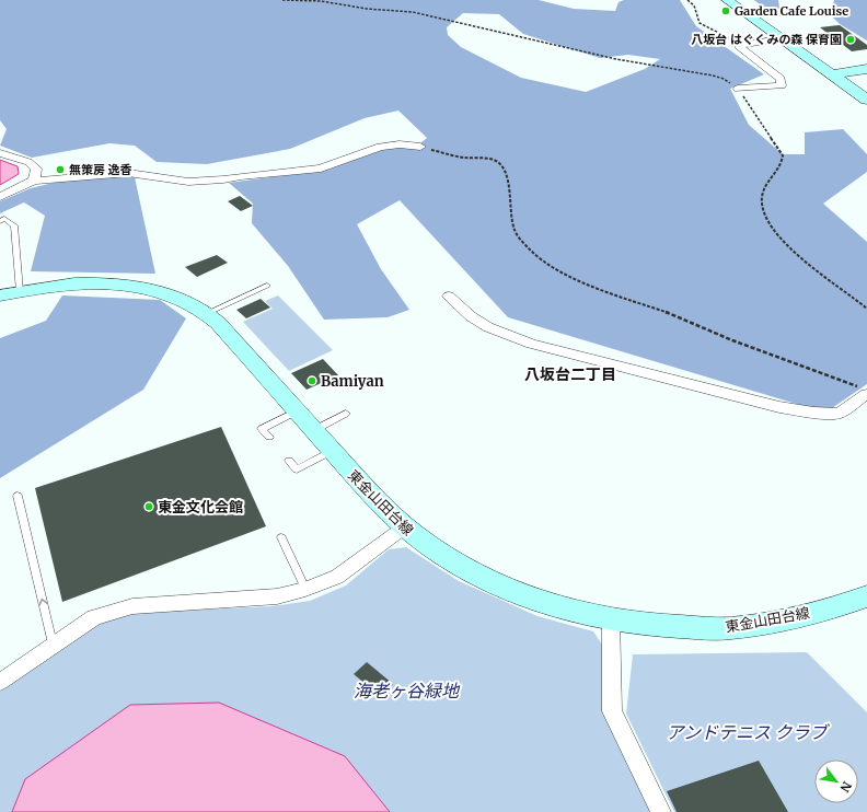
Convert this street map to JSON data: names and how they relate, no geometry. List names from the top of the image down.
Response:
{
  "streets": {
    "main road": ["東金山田台線"]
  },
  "districts": ["八坂台二丁目"],
  "parks": ["海老ヶ谷緑地", "アンドテニス クラブ"],
  "places": [
    "Garden Cafe Louise",
    "八坂台 はぐくみの森 保育園",
    "無策房 逸香",
    "Bamiyan",
    "東金文化会館"
  ],
  "north": "bottom right"
}
